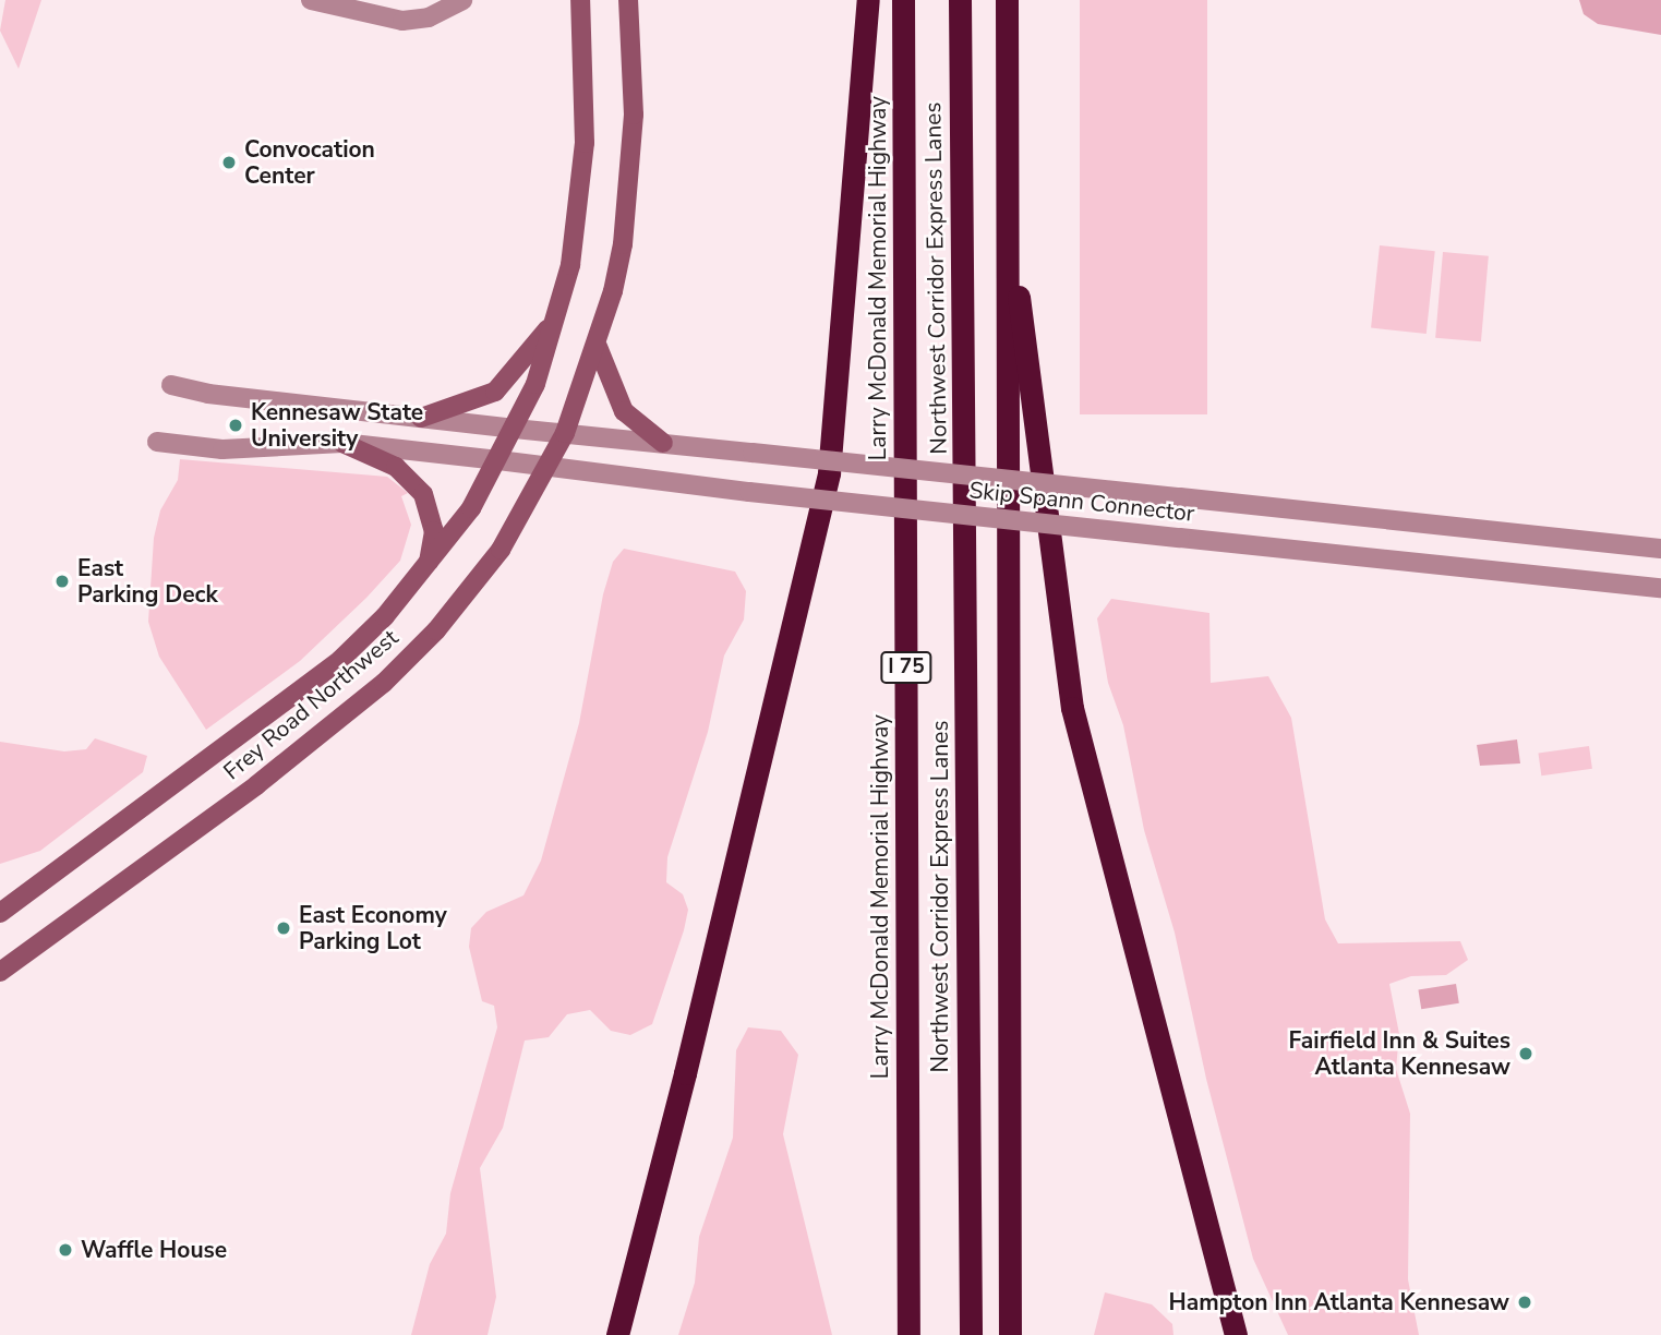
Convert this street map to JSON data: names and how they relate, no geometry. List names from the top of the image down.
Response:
{
  "streets": {
    "highway": ["Larry McDonald Memorial Highway", "Northwest Corridor Express Lanes", "I 75"],
    "main road": ["Frey Road Northwest"],
    "street": ["Skip Spann Connector"]
  },
  "crossings": [
    ["Skip Spann Connector", "Frey Road Northwest"]
  ],
  "places": [
    "Convocation Center",
    "Kennesaw State University",
    "East Parking Deck",
    "East Economy Parking Lot",
    "Fairfield Inn & Suites Atlanta Kennesaw",
    "Waffle House",
    "Hampton Inn Atlanta Kennesaw"
  ]
}
